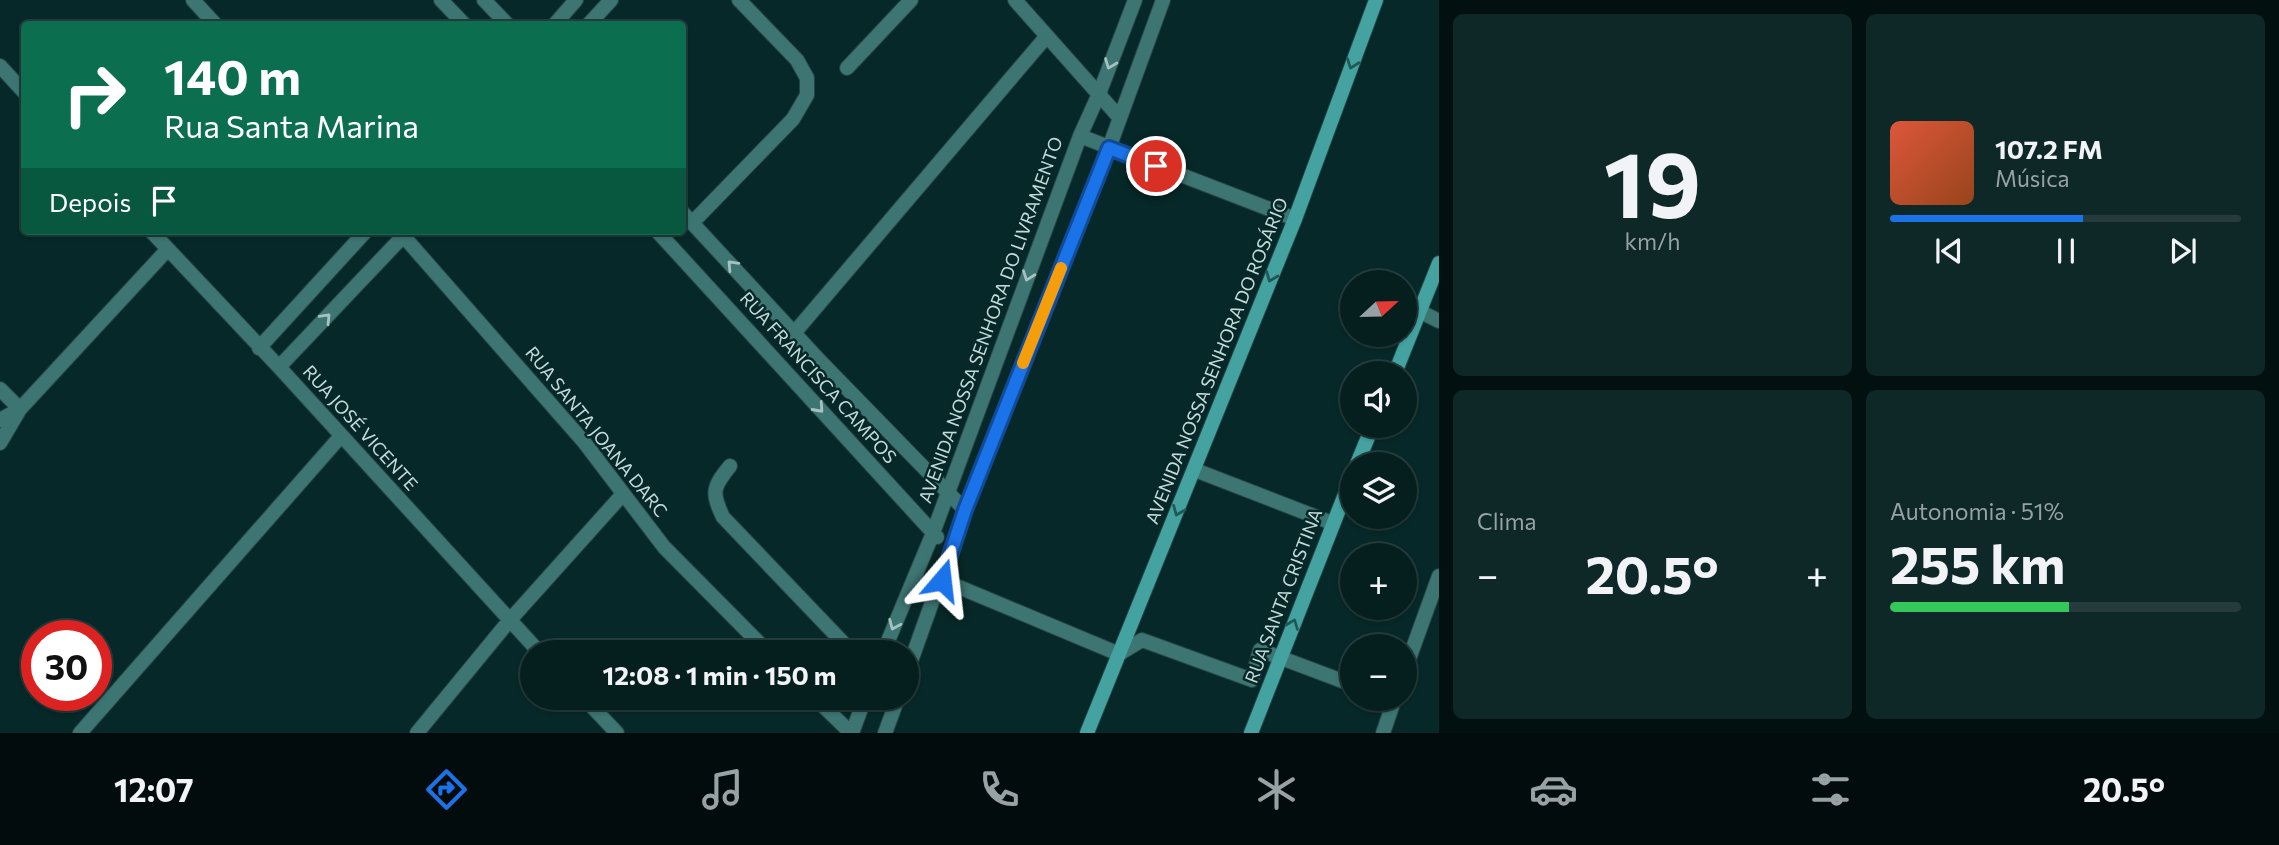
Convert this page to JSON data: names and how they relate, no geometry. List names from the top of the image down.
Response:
{
  "streets": {
    "main road": ["AVENIDA NOSSA SENHORA DO ROSÁRIO", "RUA SANTA CRISTINA"],
    "street": [
      "AVENIDA NOSSA SENHORA DO LIVRAMENTO",
      "RUA FRANCISCA CAMPOS",
      "RUA JOSÉ VICENTE",
      "RUA SANTA JOANA DARC"
    ]
  },
  "crossings": [
    ["AVENIDA NOSSA SENHORA DO LIVRAMENTO", "RUA FRANCISCA CAMPOS"]
  ],
  "one_way": ["AVENIDA NOSSA SENHORA DO ROSÁRIO", "RUA SANTA CRISTINA"],
  "north": "right",
  "page": {
    "tile": [
      ["19", "km/h"],
      "Clima",
      ["Autonomia · 51%", "255 km"]
    ],
    "turn": ["140 m", "Rua Santa Marina"],
    "song": ["107.2 FM", "Música"],
    "then": "Depois",
    "map_buttons": ["+", "−"],
    "heat": ["−", "20.5°", "+"],
    "limit": "30",
    "trip": "12:08 · 1 min · 150 m",
    "tabs": ["12:07", "20.5°"]
  }
}
